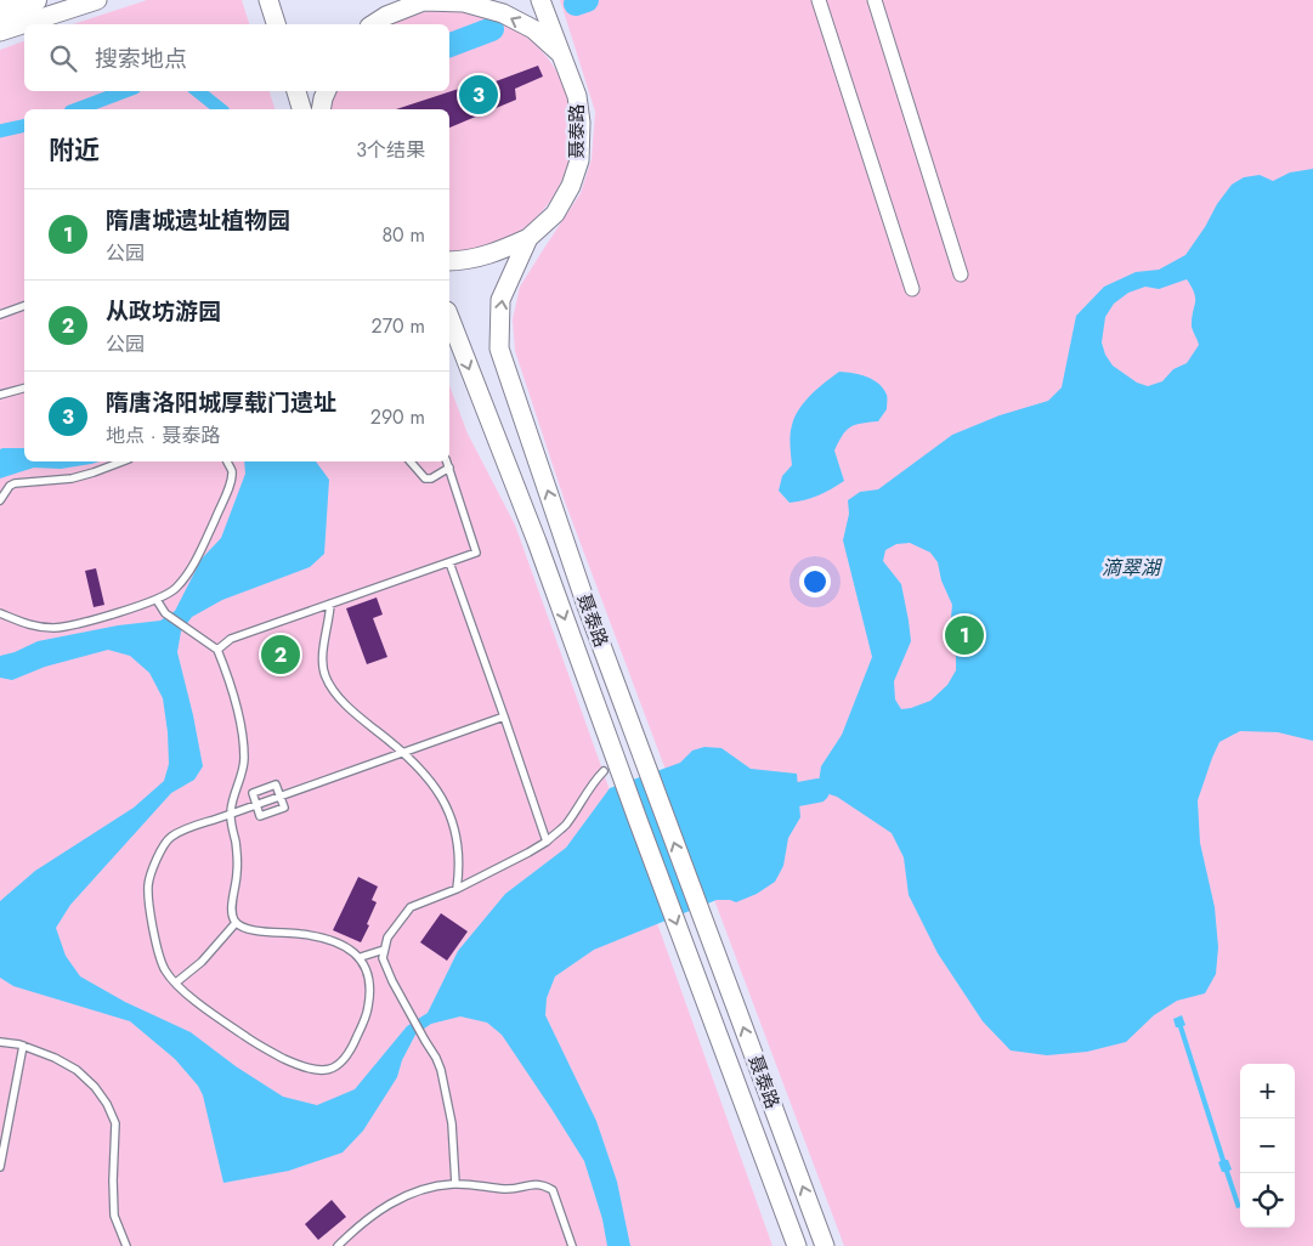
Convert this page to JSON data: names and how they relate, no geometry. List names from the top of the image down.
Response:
{
  "streets": {
    "main road": ["聂泰路"]
  },
  "water": ["滴翠湖"],
  "page": {
    "search": "搜索地点",
    "pins": ["3", "1", "2"],
    "heading": ["附近", "3个结果"],
    "list": [
      {
        "mark": "1",
        "name": "隋唐城遗址植物园",
        "note": "公园",
        "value": "80 m"
      },
      {
        "mark": "2",
        "name": "从政坊游园",
        "note": "公园",
        "value": "270 m"
      },
      {
        "mark": "3",
        "name": "隋唐洛阳城厚载门遗址",
        "note": "地点 · 聂泰路",
        "value": "290 m"
      }
    ],
    "map_buttons": ["+", "−"]
  }
}
